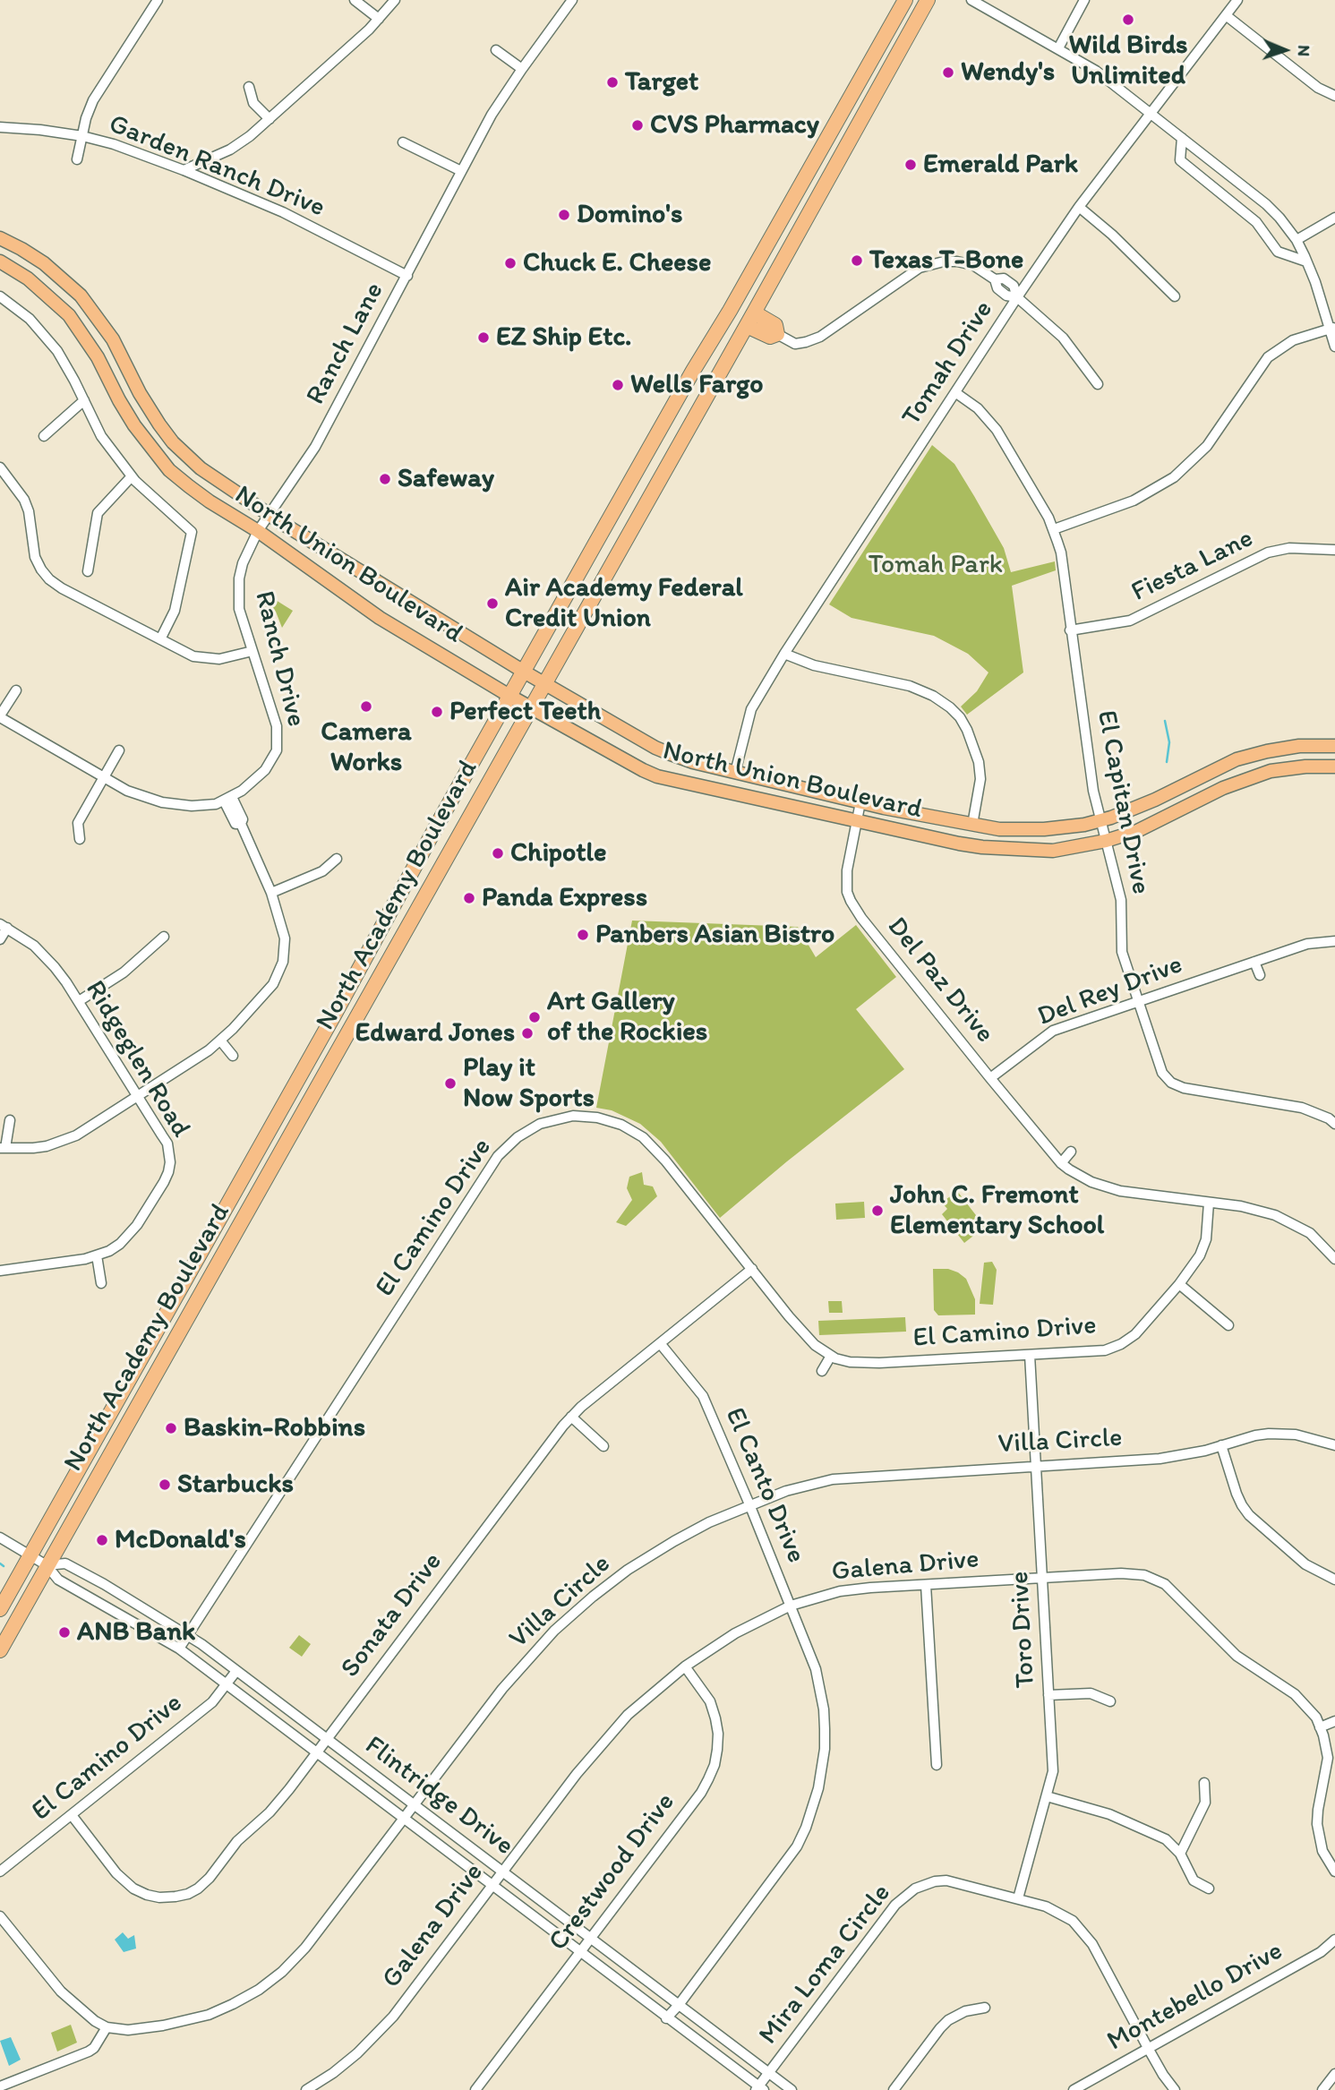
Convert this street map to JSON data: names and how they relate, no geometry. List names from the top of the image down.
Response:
{
  "streets": {
    "highway": ["North Academy Boulevard"],
    "main road": ["North Union Boulevard"],
    "street": [
      "Garden Ranch Drive",
      "Ranch Lane",
      "Tomah Drive",
      "Fiesta Lane",
      "Ranch Drive",
      "El Capitan Drive",
      "Del Paz Drive",
      "Del Rey Drive",
      "Ridgeglen Road",
      "El Camino Drive",
      "Villa Circle",
      "El Canto Drive",
      "Galena Drive",
      "Sonata Drive",
      "Toro Drive",
      "Flintridge Drive",
      "Crestwood Drive",
      "Mira Loma Circle",
      "Montebello Drive"
    ]
  },
  "crossings": [
    ["Garden Ranch Drive", "Ranch Lane"],
    ["Ranch Lane", "North Union Boulevard"],
    ["Ranch Lane", "Ranch Drive"],
    ["Tomah Drive", "North Union Boulevard"],
    ["Tomah Drive", "El Capitan Drive"],
    ["North Union Boulevard", "Ranch Drive"],
    ["North Union Boulevard", "El Capitan Drive"],
    ["North Union Boulevard", "North Academy Boulevard"],
    ["North Union Boulevard", "Del Paz Drive"],
    ["Fiesta Lane", "El Capitan Drive"],
    ["El Capitan Drive", "Del Rey Drive"],
    ["North Academy Boulevard", "Flintridge Drive"],
    ["Del Paz Drive", "Del Rey Drive"],
    ["Del Paz Drive", "El Camino Drive"],
    ["El Camino Drive", "Sonata Drive"],
    ["El Camino Drive", "Toro Drive"],
    ["El Camino Drive", "Flintridge Drive"],
    ["Villa Circle", "El Canto Drive"],
    ["Villa Circle", "Toro Drive"],
    ["Villa Circle", "Flintridge Drive"],
    ["El Canto Drive", "Galena Drive"],
    ["El Canto Drive", "Sonata Drive"],
    ["El Canto Drive", "Flintridge Drive"],
    ["Galena Drive", "Toro Drive"],
    ["Galena Drive", "Flintridge Drive"],
    ["Galena Drive", "Crestwood Drive"],
    ["Sonata Drive", "Flintridge Drive"],
    ["Toro Drive", "Mira Loma Circle"],
    ["Flintridge Drive", "Crestwood Drive"],
    ["Flintridge Drive", "Mira Loma Circle"],
    ["Mira Loma Circle", "Montebello Drive"]
  ],
  "parks": ["Tomah Park"],
  "places": [
    "Wild Birds Unlimited",
    "Wendy's",
    "Target",
    "CVS Pharmacy",
    "Emerald Park",
    "Domino's",
    "Texas T-Bone",
    "Chuck E. Cheese",
    "EZ Ship Etc.",
    "Wells Fargo",
    "Safeway",
    "Air Academy Federal Credit Union",
    "Camera Works",
    "Perfect Teeth",
    "Chipotle",
    "Panda Express",
    "Panbers Asian Bistro",
    "Art Gallery of the Rockies",
    "Edward Jones",
    "Play it Now Sports",
    "John C. Fremont Elementary School",
    "Baskin-Robbins",
    "Starbucks",
    "McDonald's",
    "ANB Bank"
  ],
  "north": "right"
}
